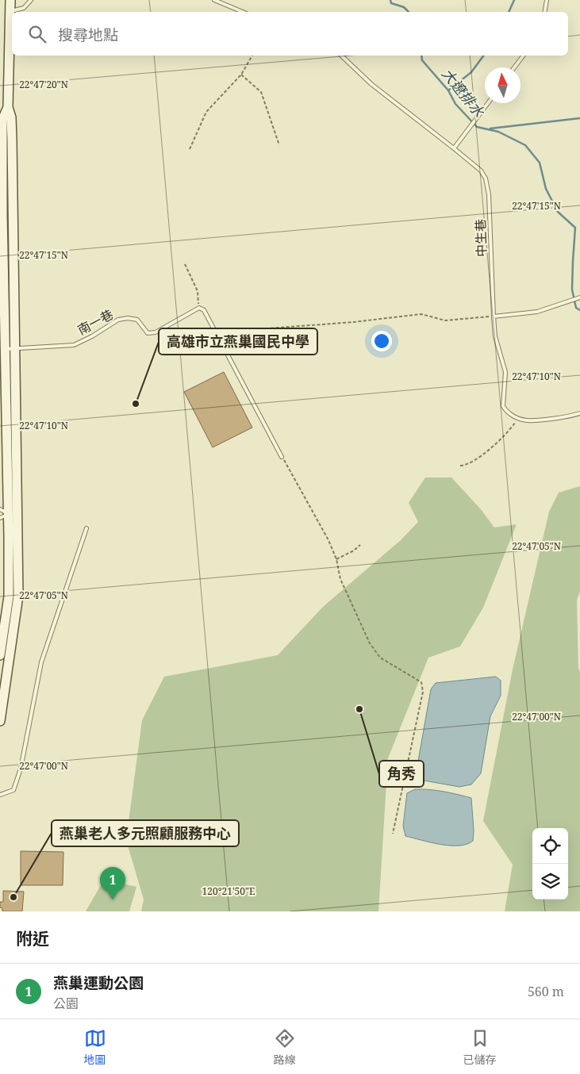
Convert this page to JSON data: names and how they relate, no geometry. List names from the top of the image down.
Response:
{
  "streets": {
    "lane": ["中生巷", "南一巷"]
  },
  "water": ["大遼排水"],
  "places": ["高雄市立燕巢國民中學", "角秀", "燕巢老人多元照顧服務中心"],
  "north": "top",
  "page": {
    "search": "搜尋地點",
    "pins": "1",
    "heading": "附近",
    "list": [
      {
        "mark": "1",
        "name": "燕巢運動公園",
        "note": "公園",
        "value": "560 m"
      }
    ],
    "nav": ["地圖", "路線", "已儲存"]
  },
  "coordinates": [
    "22°47'20\"N",
    "22°47'15\"N",
    "22°47'10\"N",
    "22°47'05\"N",
    "22°47'00\"N",
    "120°21'50\"E"
  ]
}
